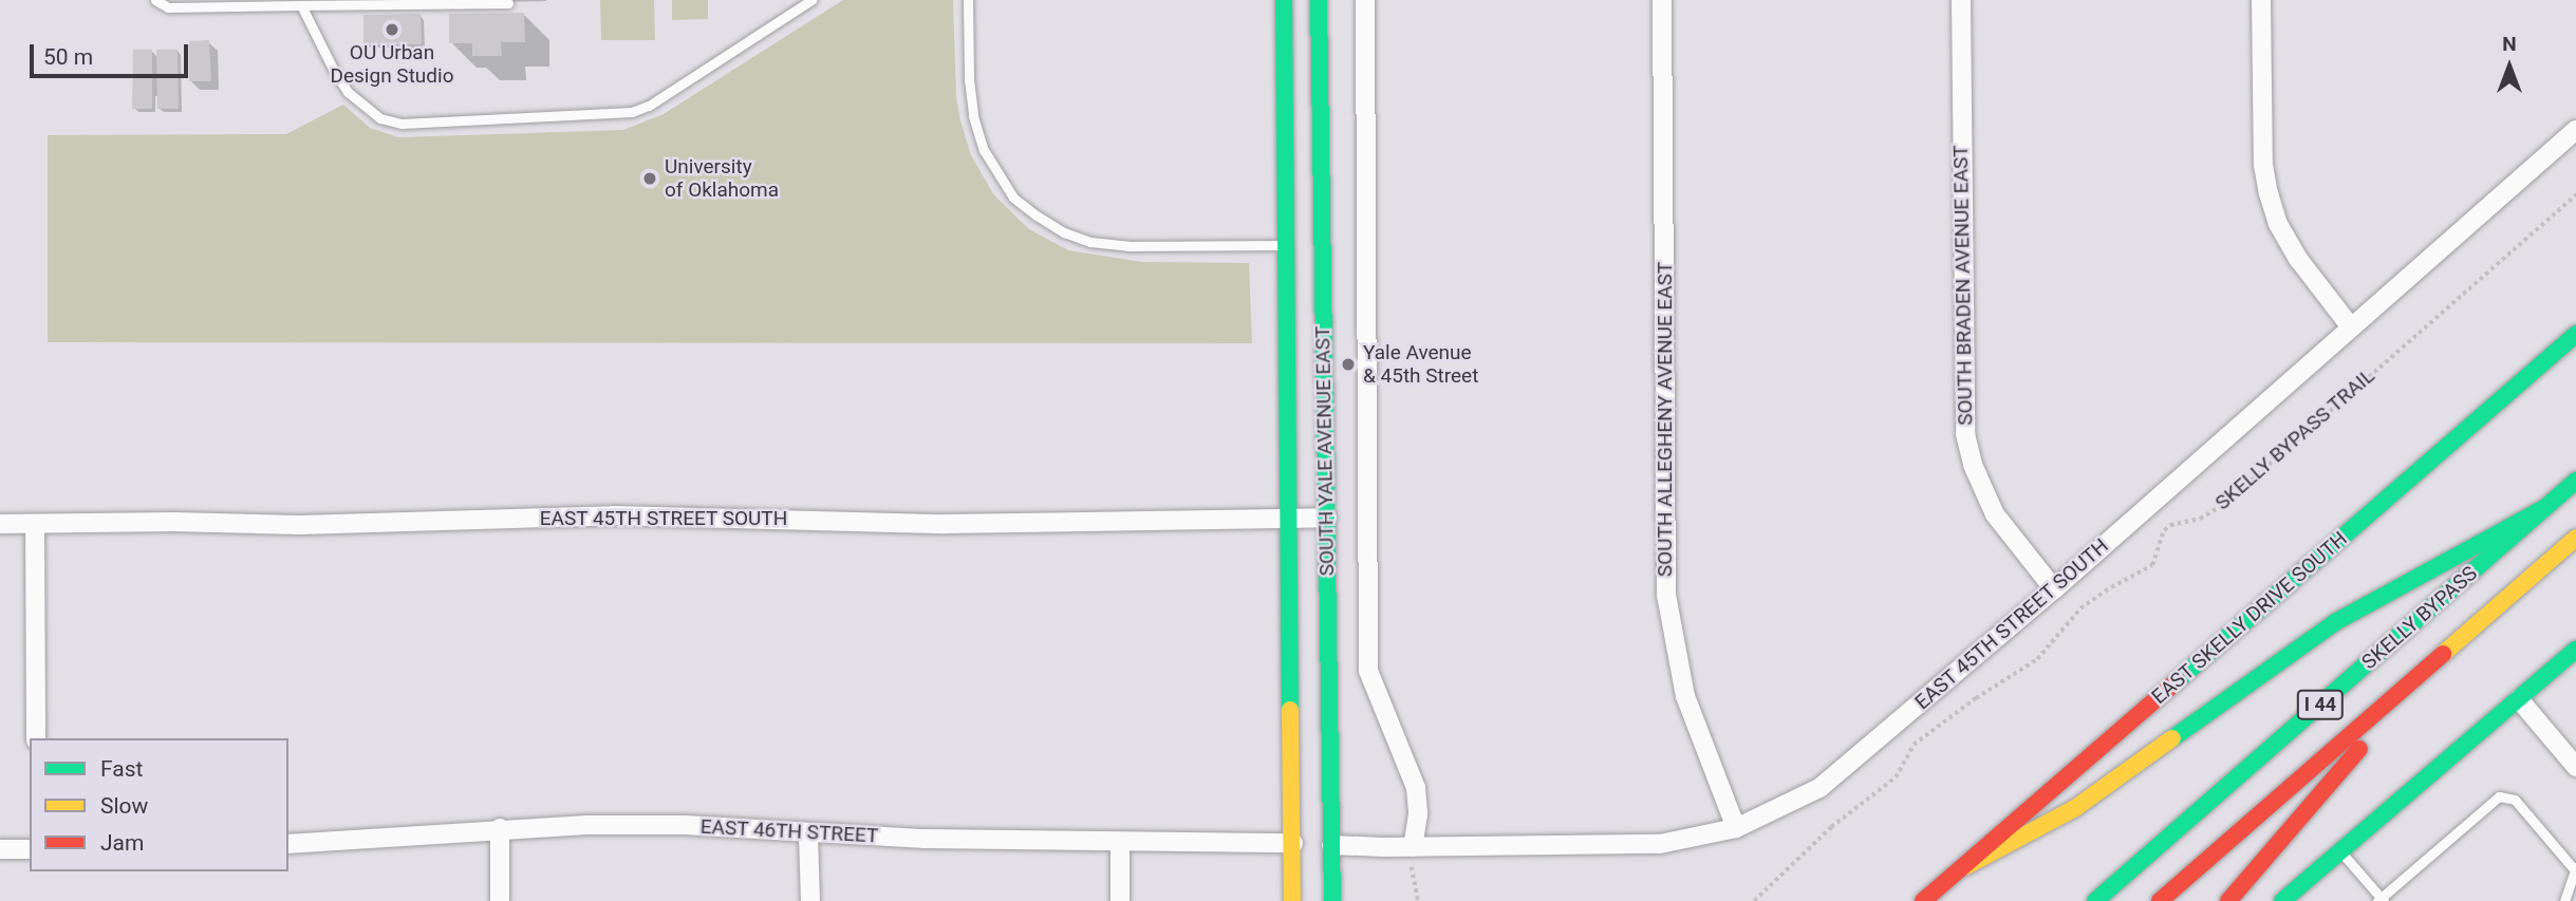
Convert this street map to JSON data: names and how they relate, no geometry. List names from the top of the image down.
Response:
{
  "streets": {
    "main road": [
      "SOUTH YALE AVENUE EAST",
      "EAST SKELLY DRIVE SOUTH",
      "SKELLY BYPASS",
      "I 44"
    ],
    "street": [
      "SOUTH BRADEN AVENUE EAST",
      "SOUTH ALLEGHENY AVENUE EAST",
      "EAST 45TH STREET SOUTH",
      "EAST 46TH STREET"
    ],
    "path": ["SKELLY BYPASS TRAIL"]
  },
  "crossings": [
    ["SOUTH BRADEN AVENUE EAST", "EAST 45TH STREET SOUTH"],
    ["SOUTH ALLEGHENY AVENUE EAST", "EAST 45TH STREET SOUTH"],
    ["SOUTH YALE AVENUE EAST", "EAST 45TH STREET SOUTH"],
    ["SOUTH YALE AVENUE EAST", "EAST 46TH STREET"],
    ["EAST 45TH STREET SOUTH", "EAST 46TH STREET"]
  ],
  "places": ["OU Urban Design Studio", "University of Oklahoma", "Yale Avenue & 45th Street"],
  "legend": ["Fast", "Slow", "Jam"],
  "scale_bar": "50 m",
  "north": "top"
}
